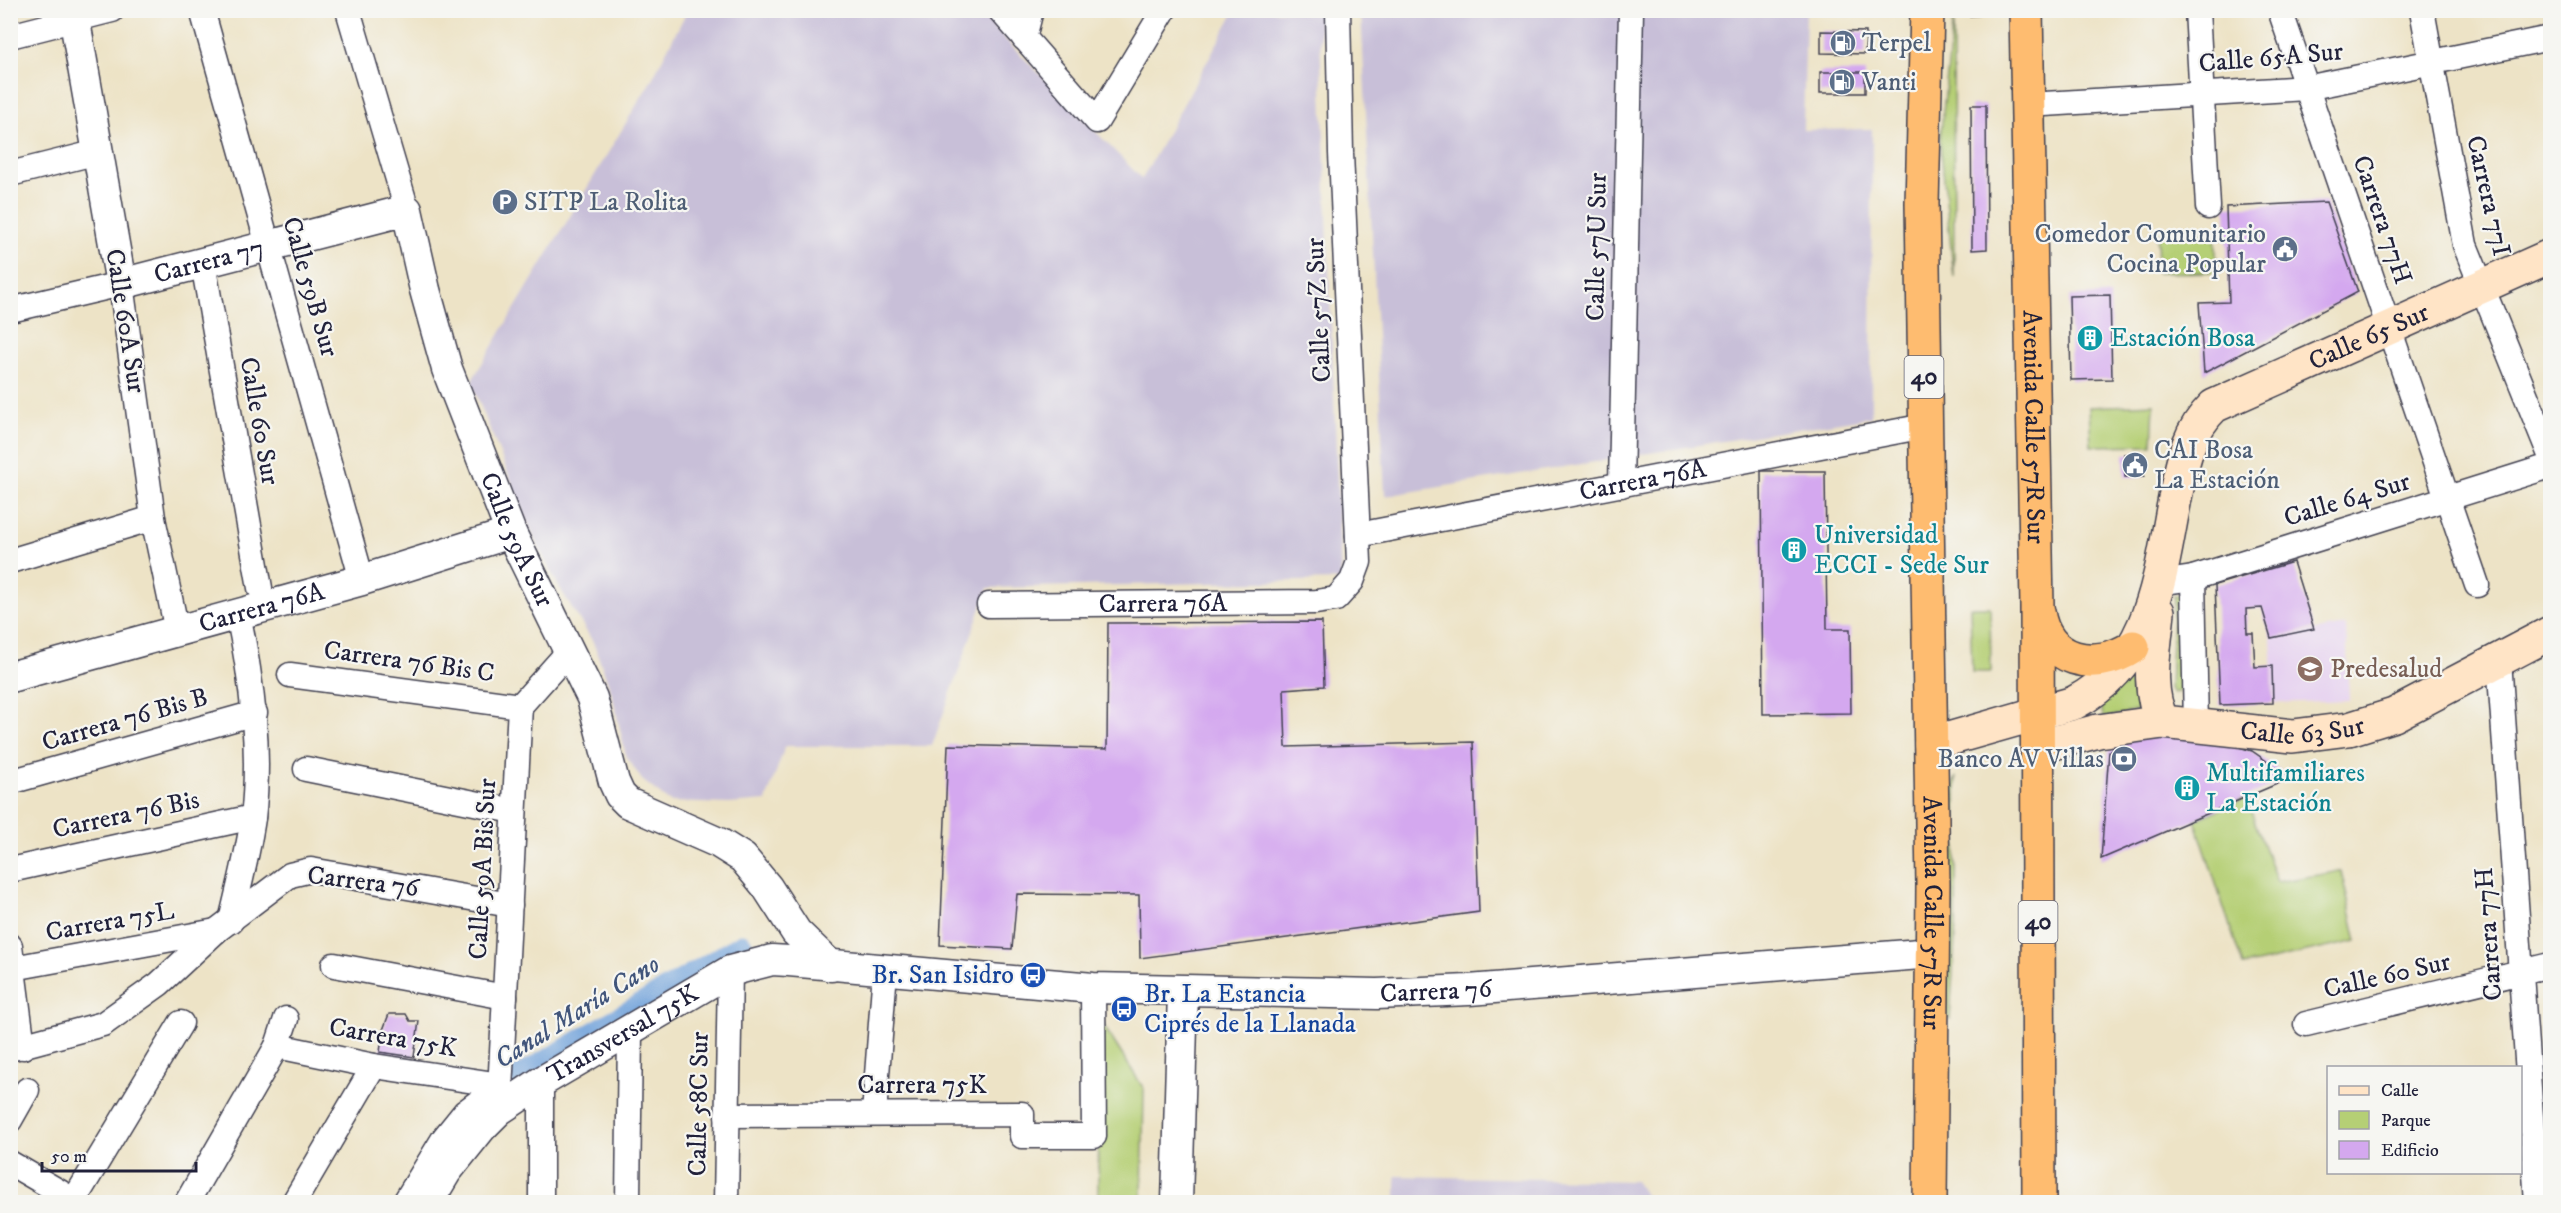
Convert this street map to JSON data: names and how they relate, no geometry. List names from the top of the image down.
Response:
{
  "streets": {
    "highway": ["40", "Avenida Calle 57R Sur"],
    "main road": ["Calle 65 Sur", "Calle 63 Sur"],
    "street": [
      "Calle 65A Sur",
      "Carrera 77I",
      "Carrera 77H",
      "Calle 57U Sur",
      "Carrera 77",
      "Calle 59B Sur",
      "Calle 57Z Sur",
      "Calle 60A Sur",
      "Calle 60 Sur",
      "Carrera 76A",
      "Calle 64 Sur",
      "Calle 59A Sur",
      "Carrera 76 Bis C",
      "Carrera 76 Bis B",
      "Carrera 76 Bis",
      "Calle 59A Bis Sur",
      "Carrera 76",
      "Carrera 75L",
      "Transversal 75K",
      "Carrera 75K",
      "Calle 58C Sur"
    ]
  },
  "crossings": [
    ["Calle 65A Sur", "Carrera 77I"],
    ["Calle 65A Sur", "Carrera 77H"],
    ["Calle 65A Sur", "Avenida Calle 57R Sur"],
    ["Carrera 77I", "Calle 65 Sur"],
    ["Carrera 77H", "Calle 65 Sur"],
    ["Carrera 77H", "Calle 60 Sur"],
    ["Carrera 77H", "Calle 64 Sur"],
    ["Carrera 77H", "Calle 63 Sur"],
    ["Calle 57U Sur", "Carrera 76A"],
    ["Carrera 77", "Calle 59B Sur"],
    ["Carrera 77", "Calle 60A Sur"],
    ["Carrera 77", "Calle 60 Sur"],
    ["Carrera 77", "Calle 59A Sur"],
    ["Calle 59B Sur", "Carrera 76A"],
    ["Calle 57Z Sur", "Carrera 76A"],
    ["Calle 60A Sur", "Carrera 76A"],
    ["Calle 65 Sur", "Calle 64 Sur"],
    ["Avenida Calle 57R Sur", "Carrera 76A"],
    ["Avenida Calle 57R Sur", "Calle 63 Sur"],
    ["Avenida Calle 57R Sur", "Carrera 76"],
    ["Carrera 76A", "Calle 59A Sur"],
    ["Calle 59A Sur", "Carrera 76"],
    ["Calle 59A Sur", "Transversal 75K"],
    ["Carrera 76 Bis C", "Calle 59A Bis Sur"],
    ["Calle 59A Bis Sur", "Carrera 76"],
    ["Calle 59A Bis Sur", "Transversal 75K"],
    ["Calle 59A Bis Sur", "Carrera 75K"],
    ["Carrera 76", "Carrera 75L"],
    ["Carrera 76", "Transversal 75K"],
    ["Carrera 76", "Carrera 75K"],
    ["Transversal 75K", "Carrera 75K"],
    ["Transversal 75K", "Calle 58C Sur"],
    ["Carrera 75K", "Calle 58C Sur"]
  ],
  "water": ["Canal María Cano"],
  "places": {
    "fuel station": ["Terpel", "Vanti"],
    "parking": ["SITP La Rolita"],
    "public building": ["Comedor Comunitario Cocina Popular", "CAI Bosa La Estación"],
    "building": ["Estación Bosa", "Universidad ECCI - Sede Sur", "Multifamiliares La Estación"],
    "school or university": ["Predesalud"],
    "bank": ["Banco AV Villas"],
    "bus stop": ["Br. San Isidro", "Br. La Estancia Ciprés de la Llanada"]
  },
  "legend": ["Calle", "Parque", "Edificio"],
  "scale_bar": "50 m"
}
